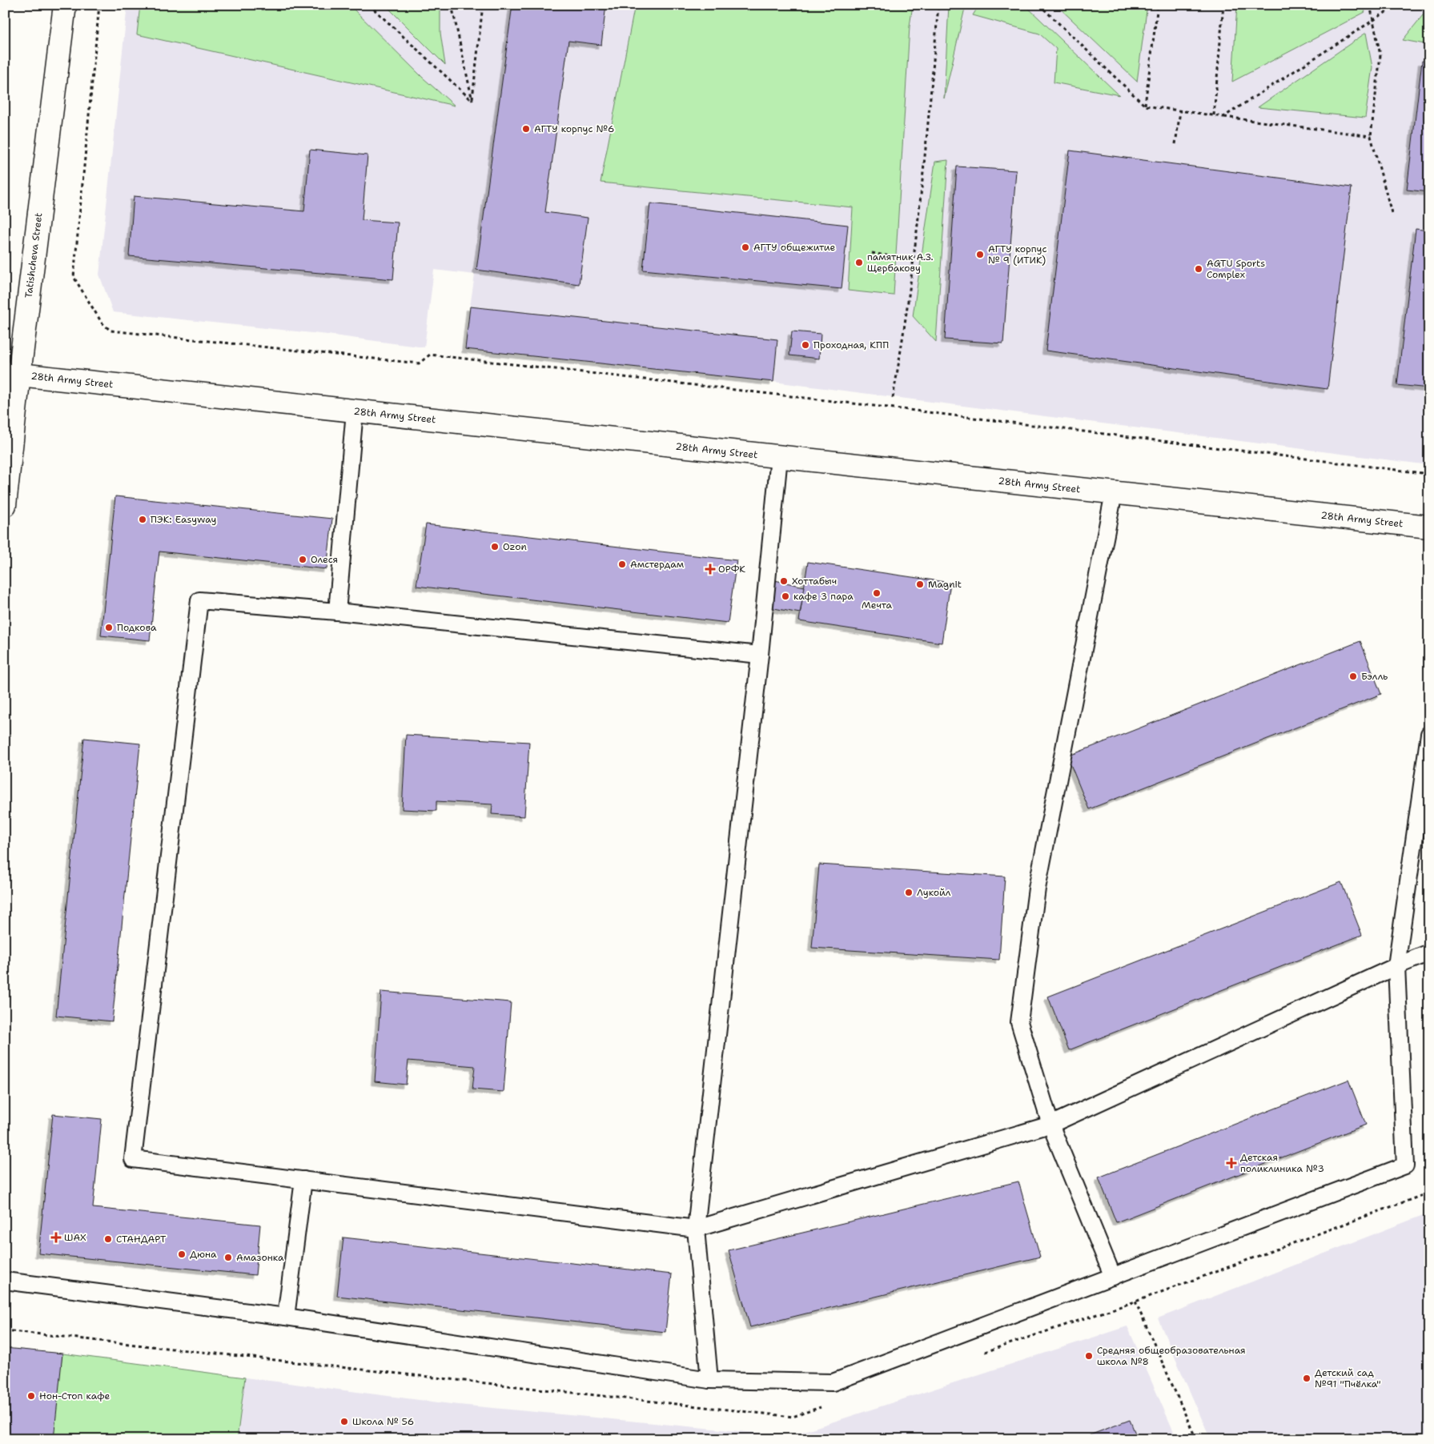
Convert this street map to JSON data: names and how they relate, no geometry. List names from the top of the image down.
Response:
{
  "streets": {
    "main road": ["Tatishcheva Street", "28th Army Street"]
  },
  "crossings": [
    ["Tatishcheva Street", "28th Army Street"]
  ],
  "places": {
    "other": [
      "АГТУ корпус №6",
      "АГТУ общежитие",
      "АГТУ корпус № 9 (ИТИК)",
      "памятник А.З. Щербакову",
      "AGTU Sports Complex",
      "Проходная, КПП",
      "ПЭК: Easyway",
      "Ozon",
      "Олеся",
      "Амстердам",
      "Хоттабыч",
      "Magnit",
      "Мечта",
      "кафе 3 пара",
      "Подкова",
      "Бэлль",
      "Лукойл",
      "СТАНДАРТ",
      "Дюна",
      "Амазонка",
      "Средняя общеобразовательная школа №8",
      "Детский сад №91 \"Пчёлка\"",
      "Нон-Стоп кафе",
      "Школа № 56"
    ],
    "health": ["ОРФК", "Детская поликлиника №3", "ШАХ"]
  }
}
